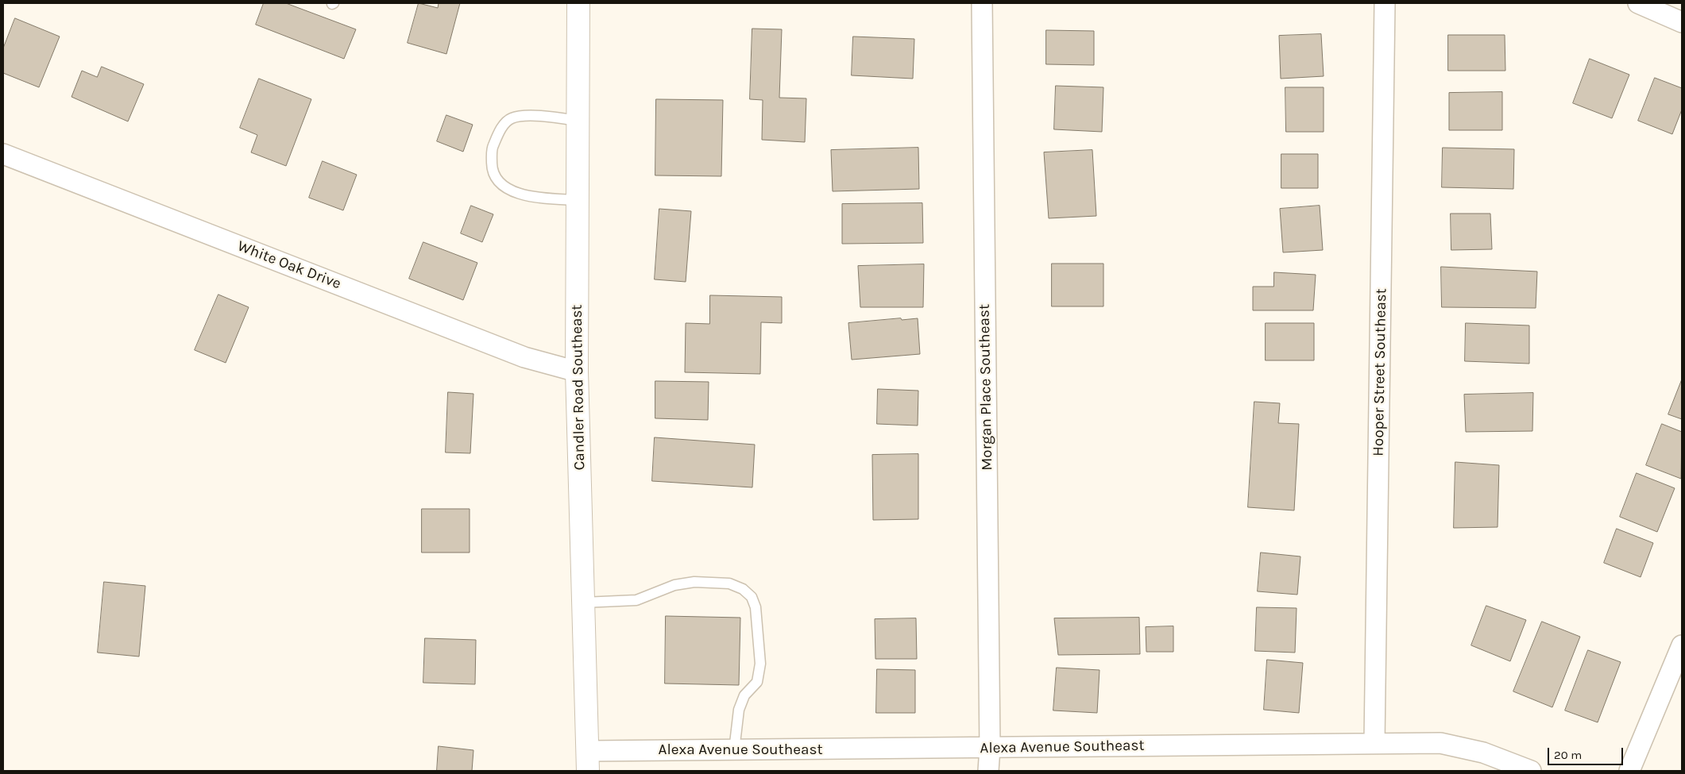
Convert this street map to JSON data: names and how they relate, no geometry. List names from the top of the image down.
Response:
{
  "streets": {
    "main road": ["Candler Road Southeast"],
    "street": [
      "White Oak Drive",
      "Hooper Street Southeast",
      "Morgan Place Southeast",
      "Alexa Avenue Southeast"
    ]
  },
  "crossings": [
    ["White Oak Drive", "Candler Road Southeast"],
    ["Hooper Street Southeast", "Alexa Avenue Southeast"],
    ["Candler Road Southeast", "Alexa Avenue Southeast"],
    ["Morgan Place Southeast", "Alexa Avenue Southeast"]
  ],
  "scale_bar": "20 m"
}
